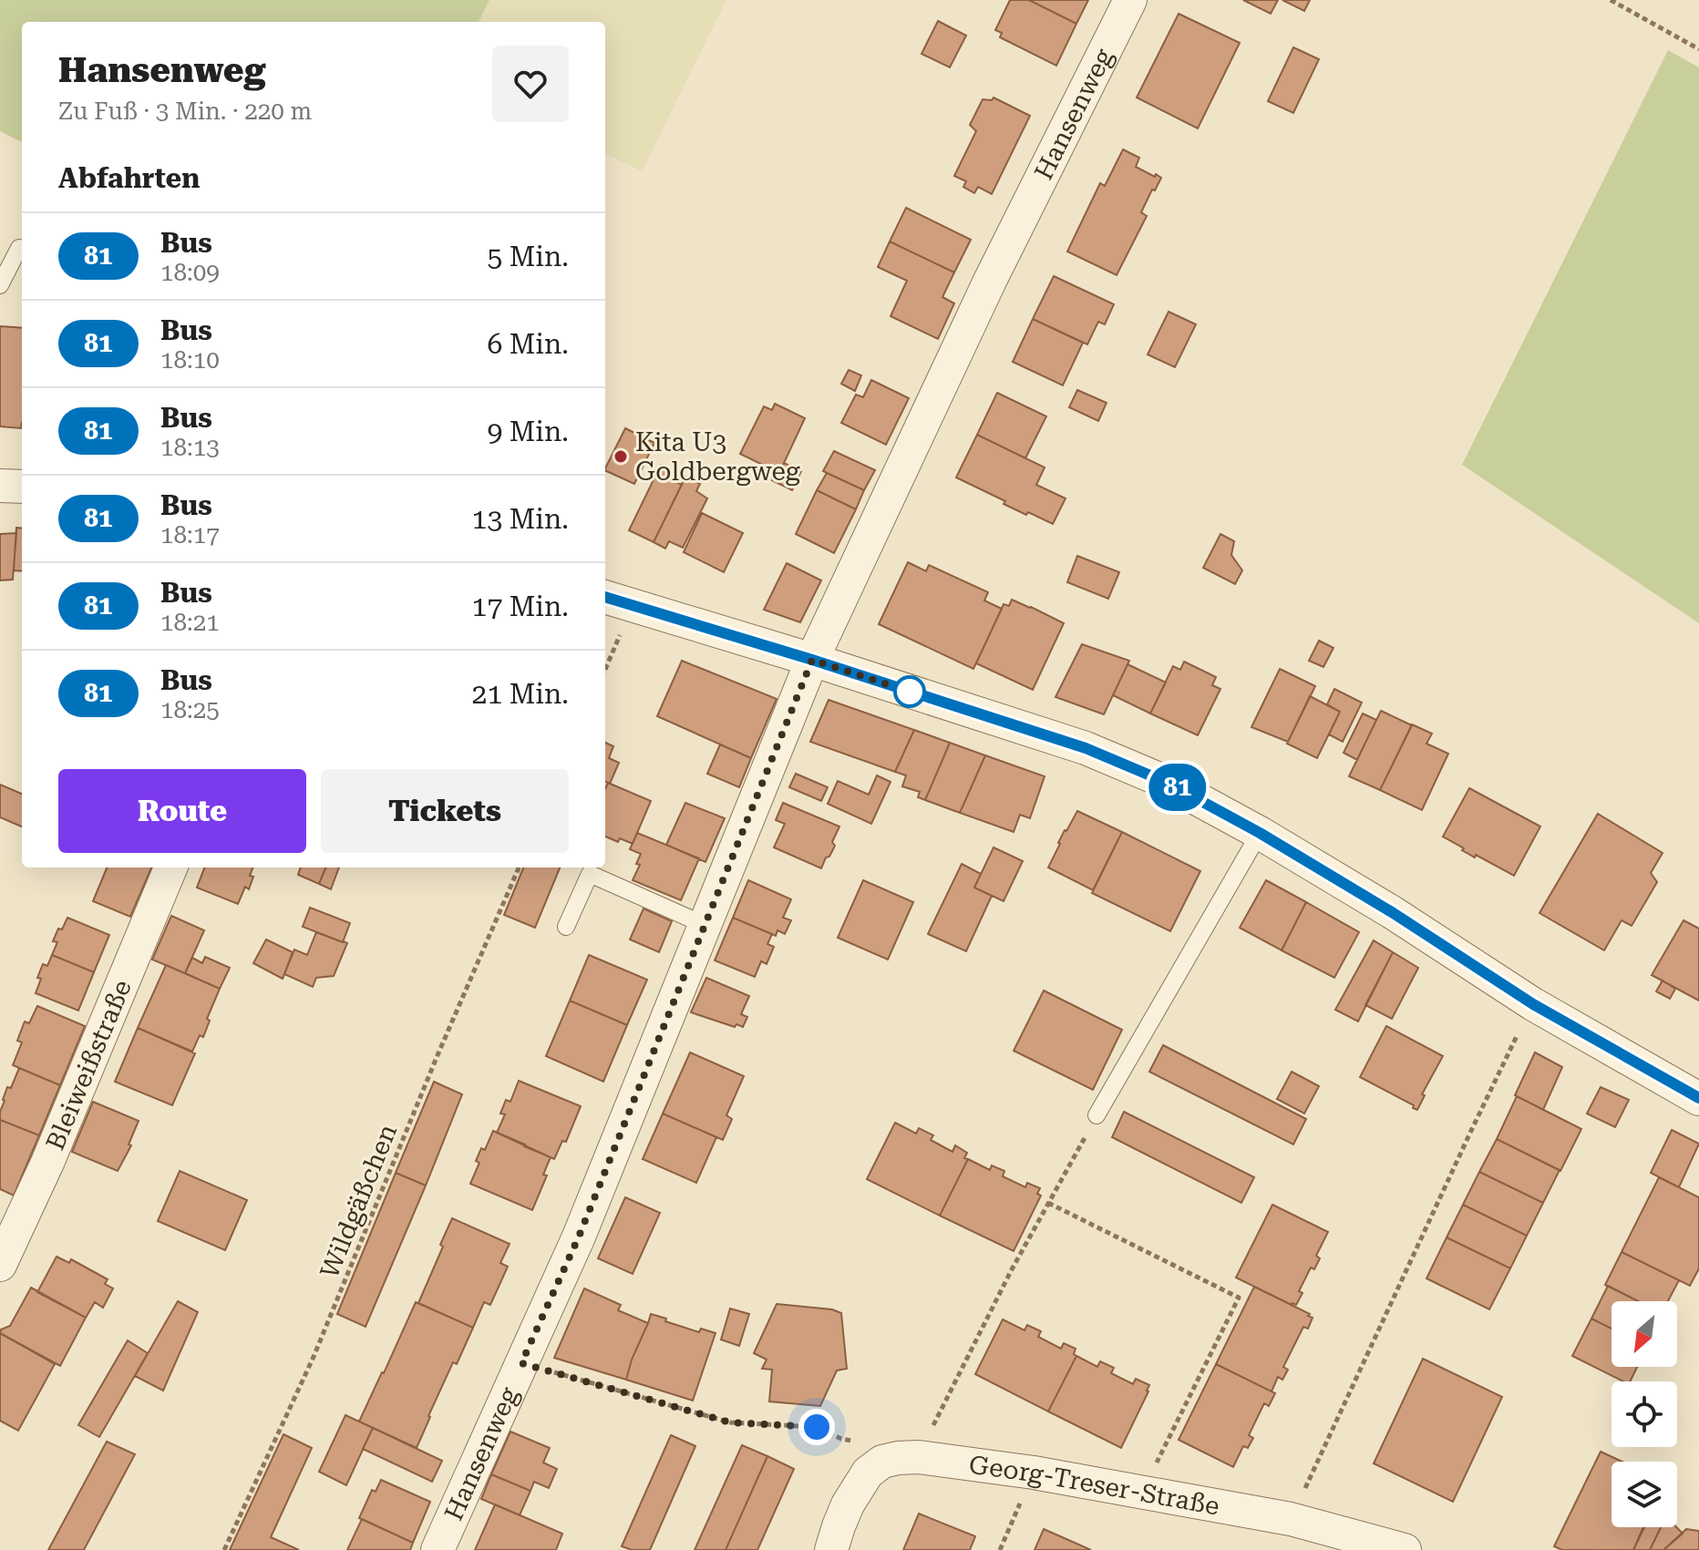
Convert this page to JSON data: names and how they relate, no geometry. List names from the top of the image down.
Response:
{
  "streets": {
    "street": ["Hansenweg", "Bleiweißstraße", "Georg-Treser-Straße"],
    "path": ["Wildgäßchen"]
  },
  "places": ["Kita U3 Goldbergweg"],
  "lines": ["bus line 81"],
  "north": "bottom left",
  "page": {
    "on_map": "81",
    "heading": [
      ["Hansenweg", "Zu Fuß · 3 Min. · 220 m"],
      "Abfahrten"
    ],
    "list": [
      {
        "mark": "81",
        "name": "Bus",
        "note": "18:09",
        "value": "5 Min."
      },
      {
        "mark": "81",
        "name": "Bus",
        "note": "18:10",
        "value": "6 Min."
      },
      {
        "mark": "81",
        "name": "Bus",
        "note": "18:13",
        "value": "9 Min."
      },
      {
        "mark": "81",
        "name": "Bus",
        "note": "18:17",
        "value": "13 Min."
      },
      {
        "mark": "81",
        "name": "Bus",
        "note": "18:21",
        "value": "17 Min."
      },
      {
        "mark": "81",
        "name": "Bus",
        "note": "18:25",
        "value": "21 Min."
      }
    ],
    "buttons": ["Route", "Tickets"]
  }
}
